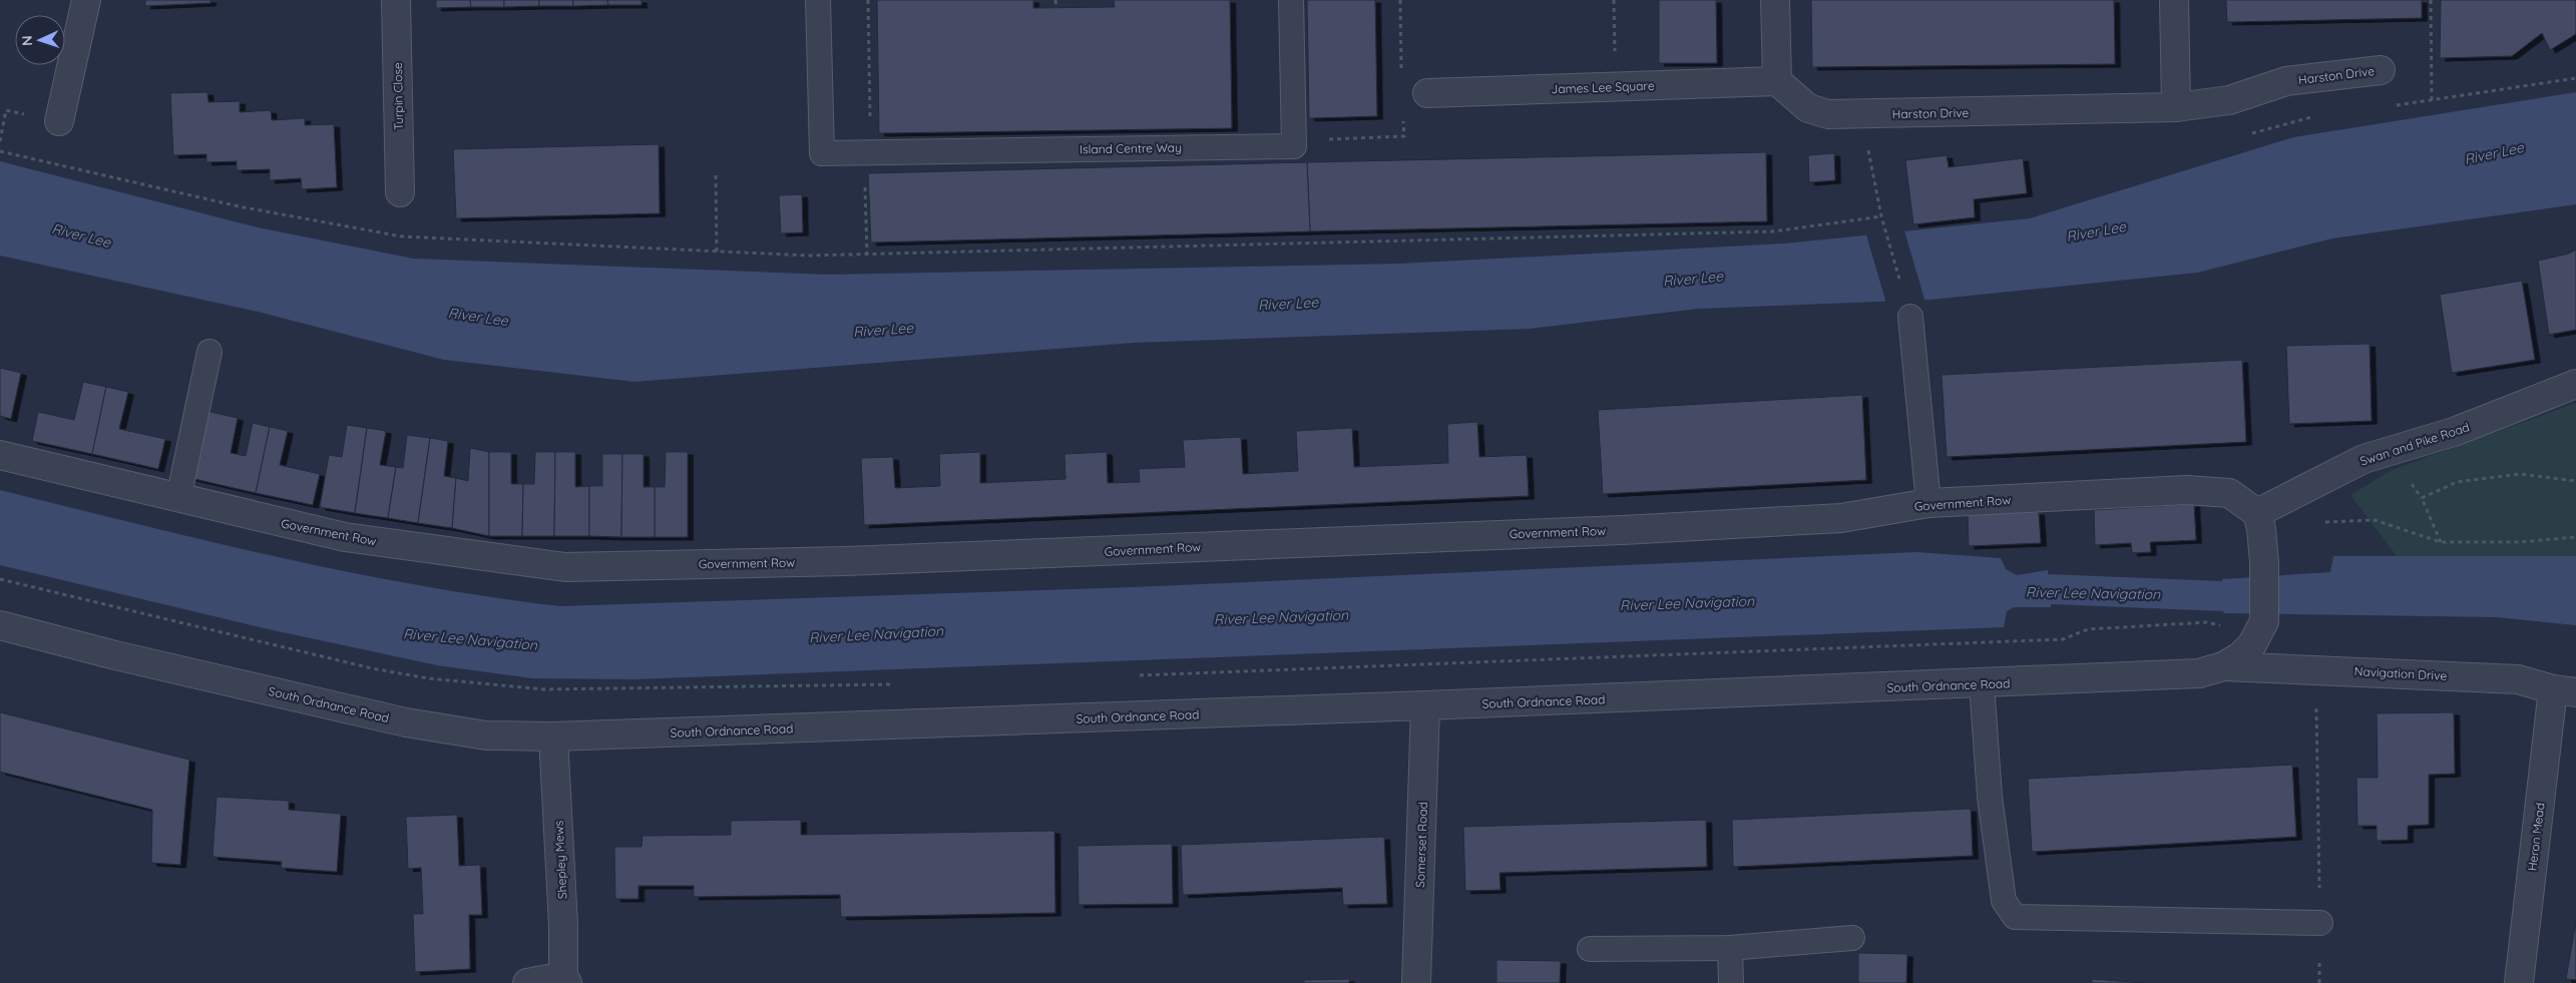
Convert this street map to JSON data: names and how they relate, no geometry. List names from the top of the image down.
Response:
{
  "streets": {
    "street": [
      "Harston Drive",
      "James Lee Square",
      "Turpin Close",
      "Swan and Pike Road",
      "Government Row",
      "Navigation Drive",
      "South Ordnance Road",
      "Heron Mead",
      "Somerset Road",
      "Shepley Mews"
    ],
    "lane": ["Island Centre Way"]
  },
  "crossings": [
    ["Harston Drive", "James Lee Square"],
    ["Swan and Pike Road", "Government Row"],
    ["Navigation Drive", "South Ordnance Road"],
    ["Navigation Drive", "Heron Mead"],
    ["South Ordnance Road", "Somerset Road"],
    ["South Ordnance Road", "Shepley Mews"]
  ],
  "water": ["River Lee", "River Lee Navigation"],
  "north": "left"
}
